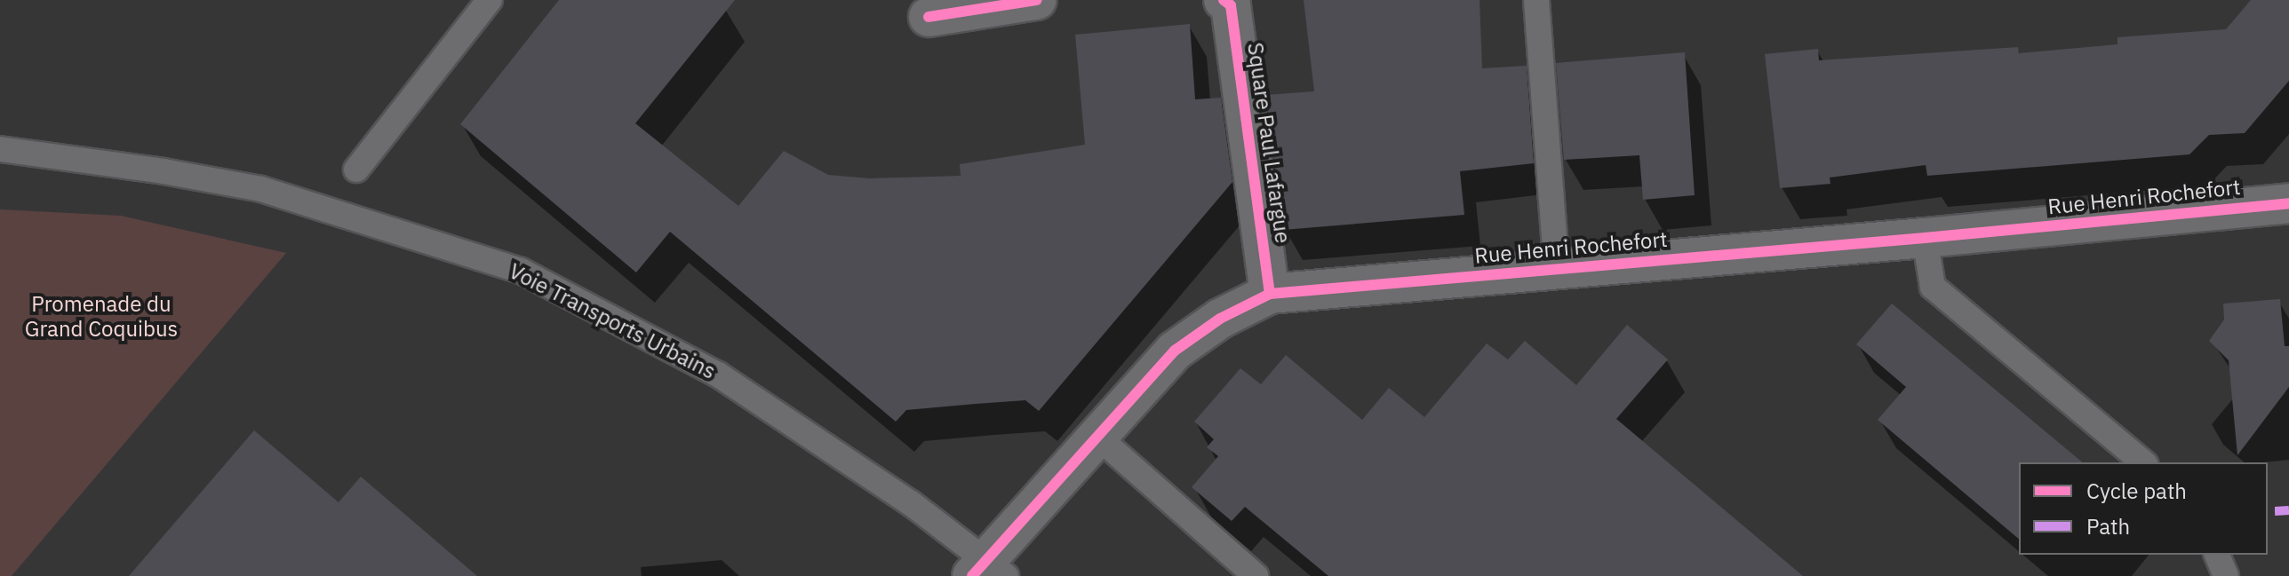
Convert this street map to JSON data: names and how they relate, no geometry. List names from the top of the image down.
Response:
{
  "streets": {
    "street": ["Square Paul Lafargue", "Rue Henri Rochefort"],
    "lane": ["Voie Transports Urbains"]
  },
  "crossings": [
    ["Square Paul Lafargue", "Rue Henri Rochefort"],
    ["Rue Henri Rochefort", "Voie Transports Urbains"]
  ],
  "parks": ["Promenade du Grand Coquibus"],
  "legend": ["Cycle path", "Path"]
}
